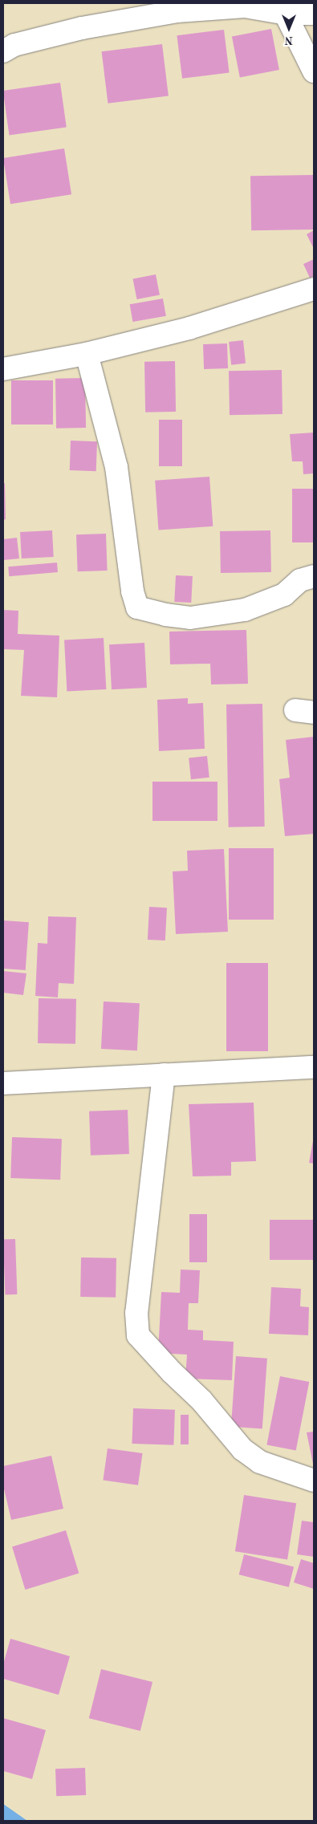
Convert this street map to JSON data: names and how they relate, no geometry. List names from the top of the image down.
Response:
{
  "north": "bottom"
}
